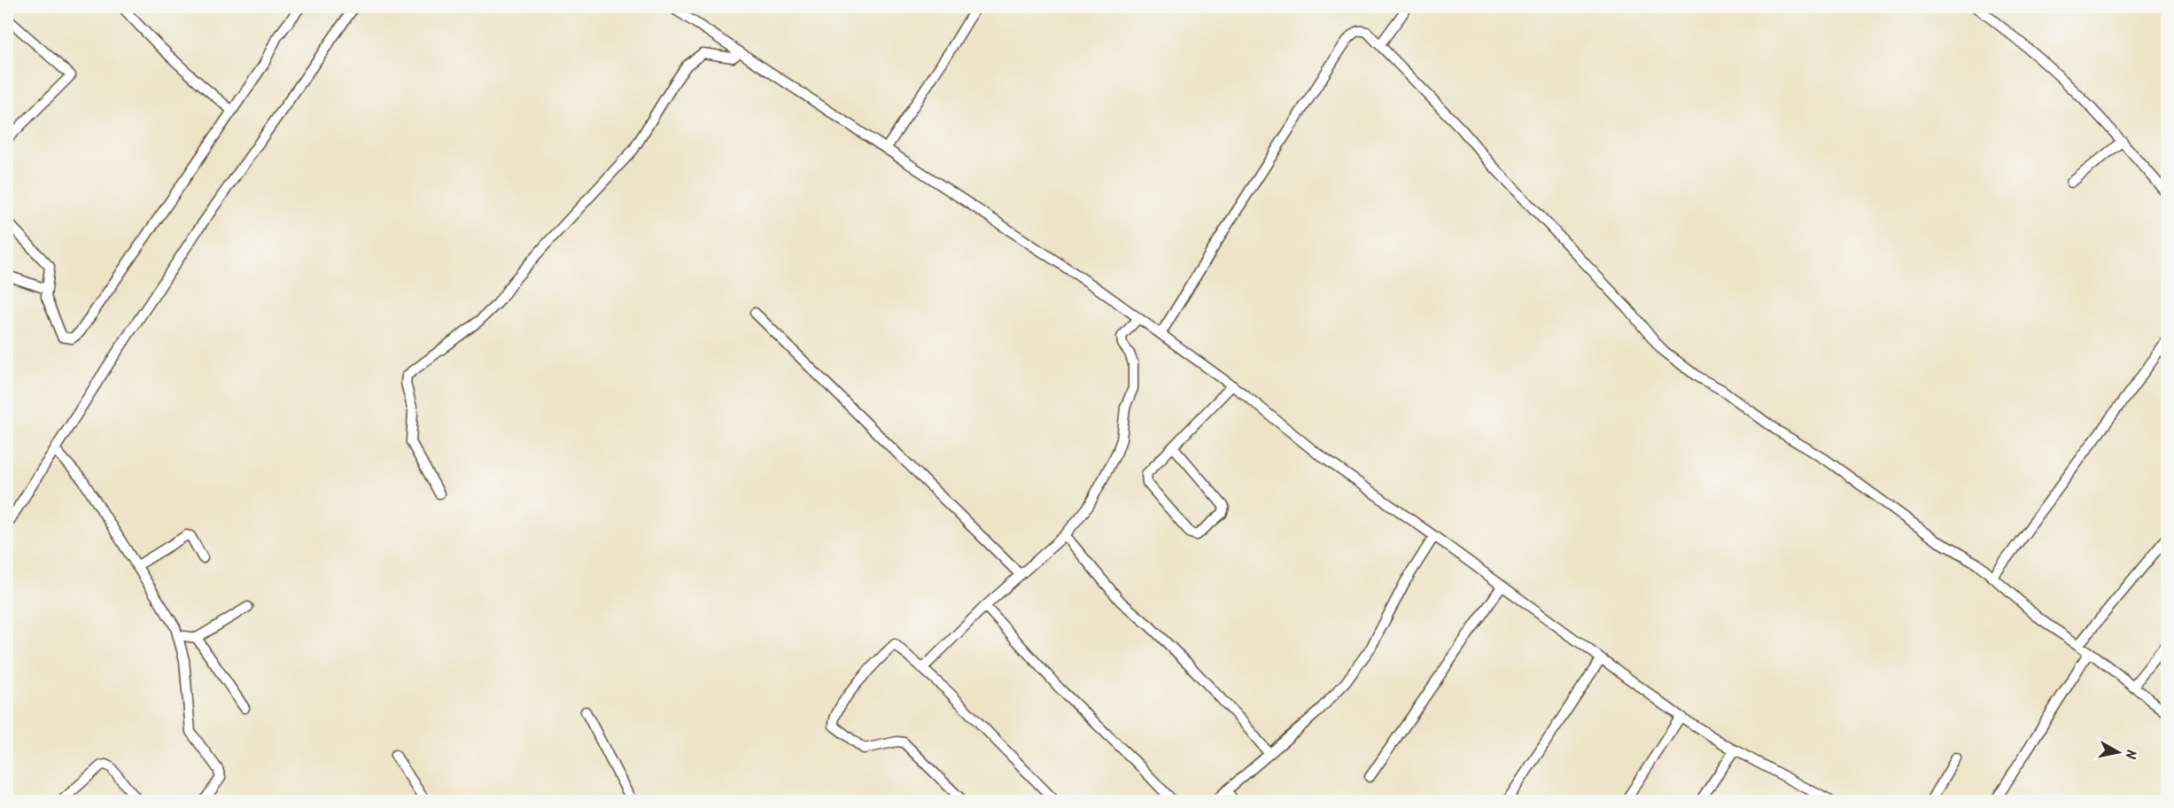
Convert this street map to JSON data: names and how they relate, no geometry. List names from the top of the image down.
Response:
{
  "north": "right"
}
